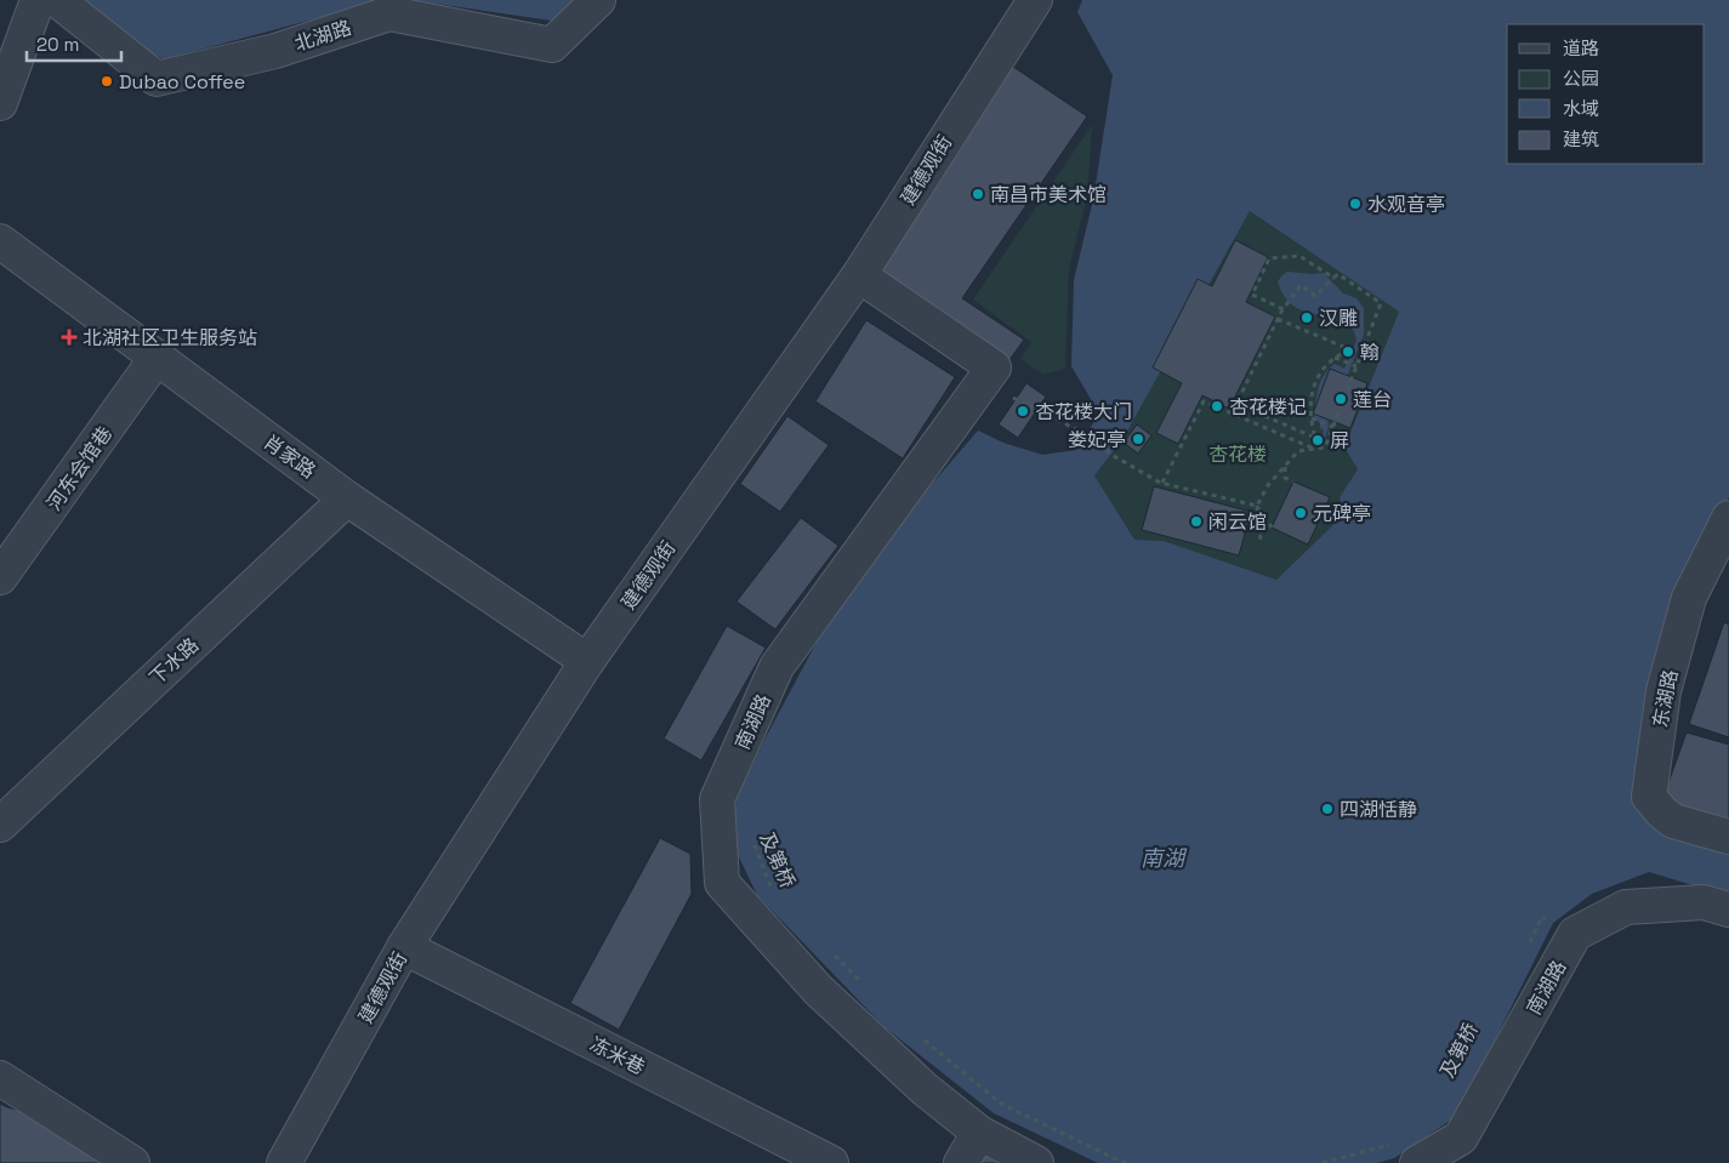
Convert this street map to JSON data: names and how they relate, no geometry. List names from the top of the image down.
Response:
{
  "streets": {
    "street": [
      "北湖路",
      "建德观街",
      "肖家路",
      "河东会馆巷",
      "下水路",
      "东湖路",
      "南湖路",
      "冻米巷"
    ],
    "path": ["及第桥"]
  },
  "crossings": [
    ["建德观街", "肖家路"],
    ["建德观街", "南湖路"],
    ["建德观街", "冻米巷"],
    ["肖家路", "河东会馆巷"],
    ["肖家路", "下水路"]
  ],
  "water": ["南湖"],
  "parks": ["杏花楼"],
  "places": {
    "other": [
      "Dubao Coffee",
      "南昌市美术馆",
      "水观音亭",
      "汉雕",
      "翰",
      "莲台",
      "杏花楼记",
      "杏花楼大门",
      "娄妃亭",
      "屏",
      "元碑亭",
      "闲云馆",
      "四湖恬静"
    ],
    "health": ["北湖社区卫生服务站"]
  },
  "legend": [
    "道路",
    "公园",
    "水域",
    "建筑"
  ],
  "scale_bar": "20 m"
}
